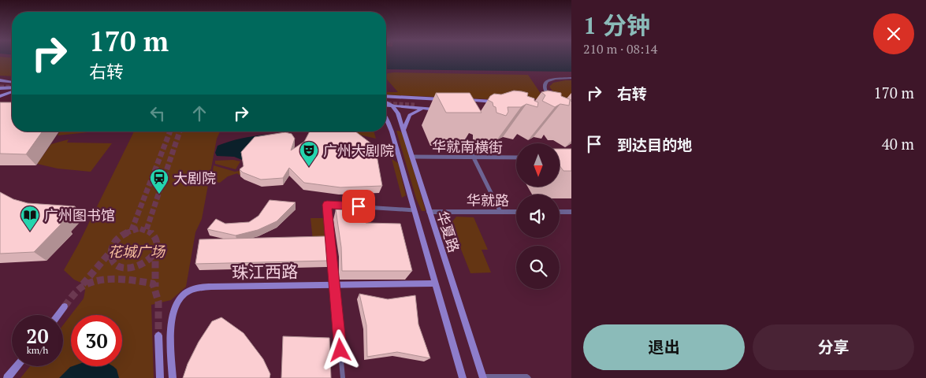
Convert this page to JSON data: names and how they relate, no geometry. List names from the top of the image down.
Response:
{
  "streets": {
    "main road": ["华夏路", "珠江西路"],
    "street": ["华就南横街", "华就路"]
  },
  "crossings": [
    ["华就南横街", "华夏路"],
    ["华就路", "华夏路"],
    ["华夏路", "珠江西路"]
  ],
  "parks": ["花城广场"],
  "places": {
    "theatre": ["广州大剧院"],
    "station": ["大剧院"],
    "library": ["广州图书馆"]
  },
  "north": "bottom",
  "page": {
    "heading": ["1 分钟", "210 m · 08:14"],
    "turn": ["170 m", "右转"],
    "list": [
      {
        "name": "右转",
        "value": "170 m"
      },
      {
        "name": "到达目的地",
        "value": "40 m"
      }
    ],
    "speed": "20 km/h",
    "limit": "30",
    "buttons": ["退出", "分享"]
  }
}
